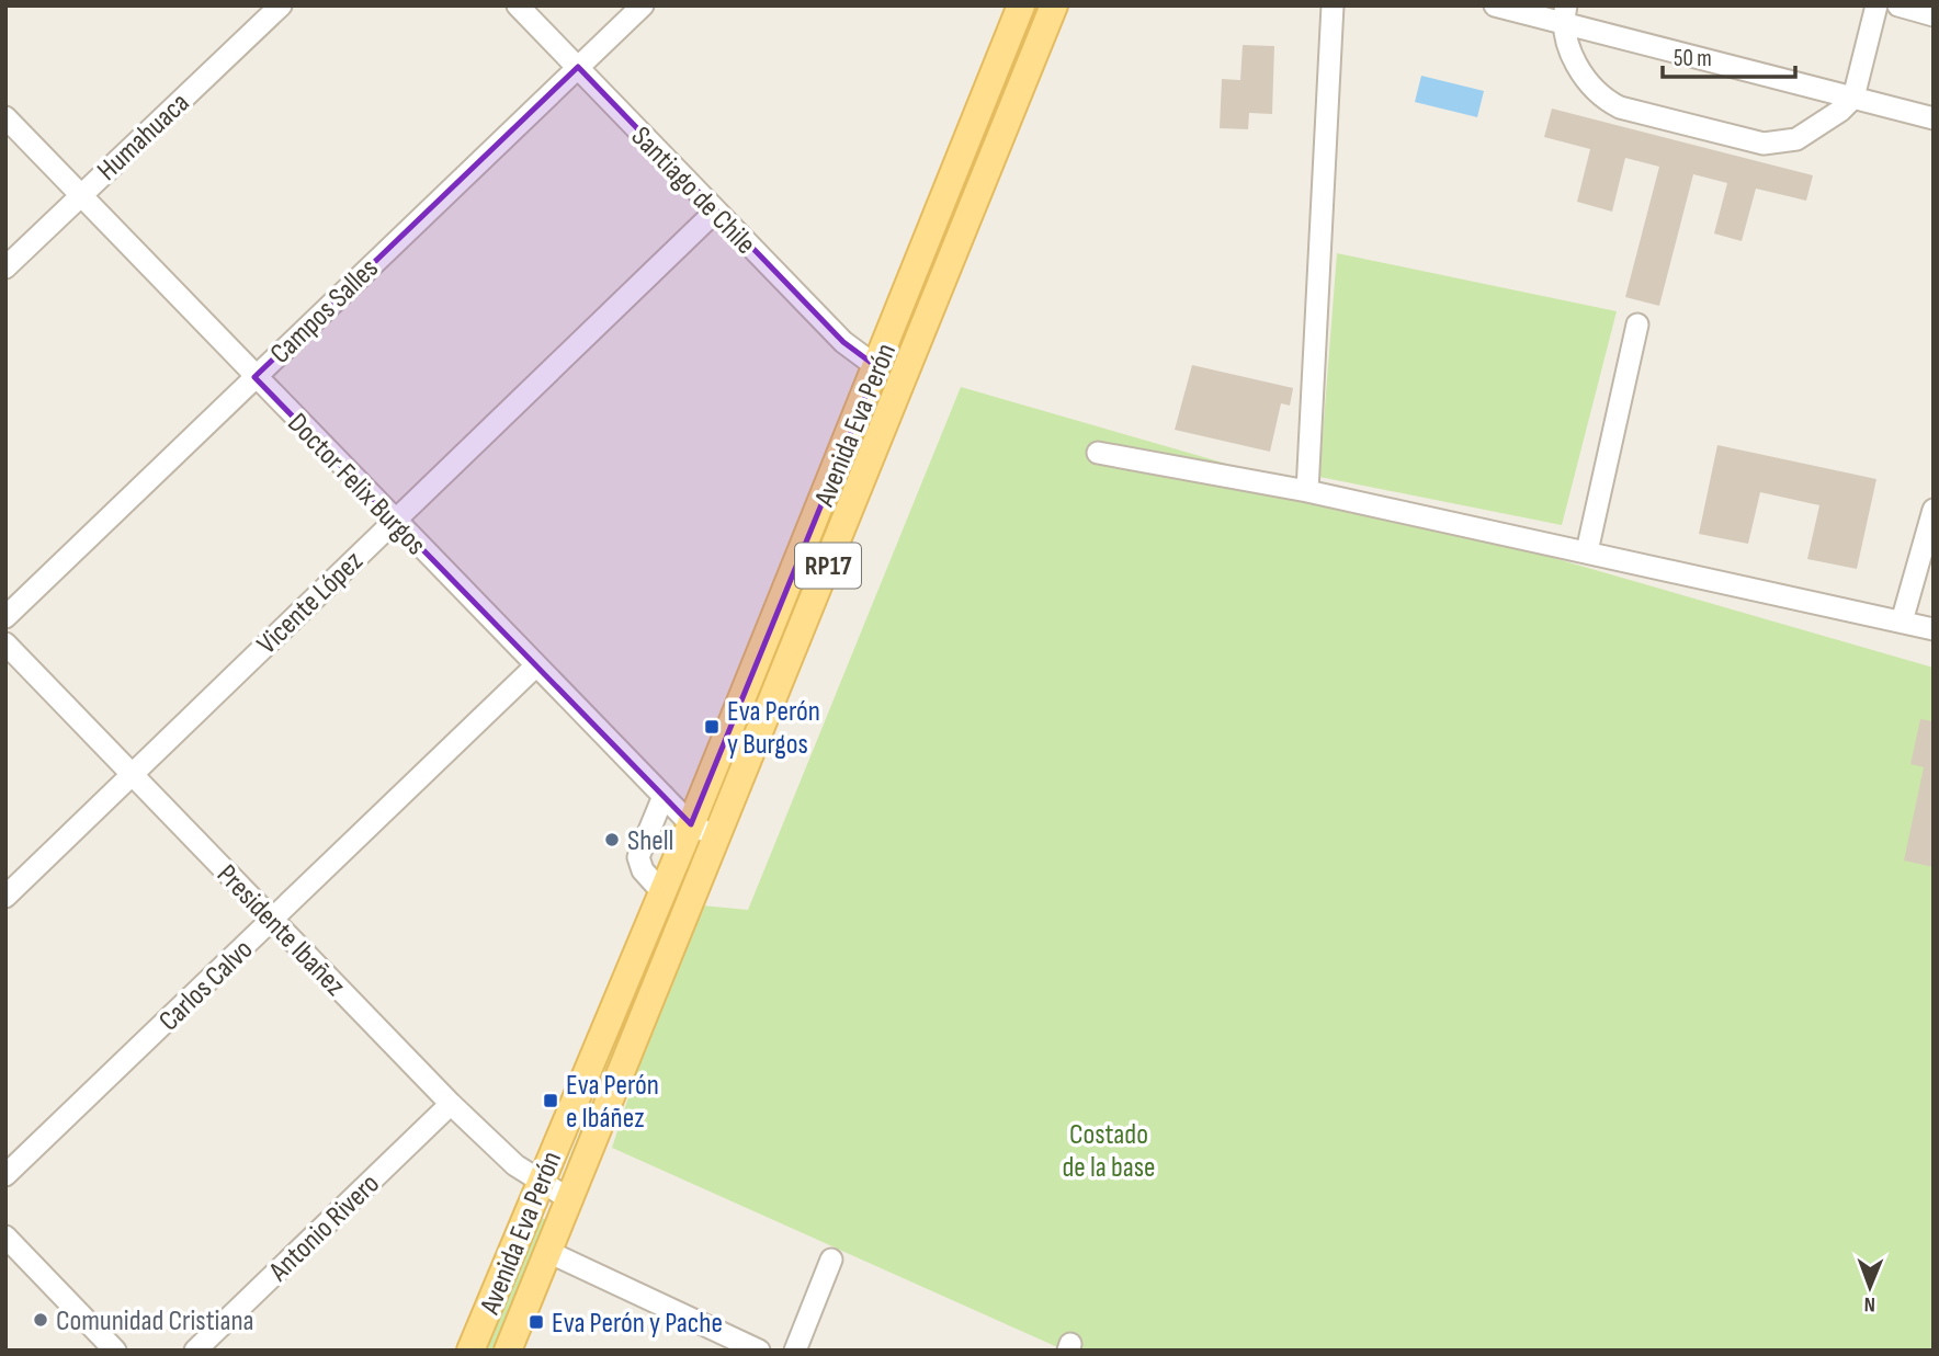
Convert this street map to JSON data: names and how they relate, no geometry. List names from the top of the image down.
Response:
{
  "streets": {
    "main road": ["Avenida Eva Perón", "RP17"],
    "street": [
      "Humahuaca",
      "Santiago de Chile",
      "Campos Salles",
      "Doctor Felix Burgos",
      "Vicente López",
      "Presidente Ibañez",
      "Carlos Calvo",
      "Antonio Rivero"
    ]
  },
  "crossings": [
    ["Humahuaca", "Doctor Felix Burgos"],
    ["Santiago de Chile", "Campos Salles"],
    ["Santiago de Chile", "Avenida Eva Perón"],
    ["Santiago de Chile", "Vicente López"],
    ["Campos Salles", "Doctor Felix Burgos"],
    ["Avenida Eva Perón", "Doctor Felix Burgos"],
    ["Avenida Eva Perón", "Presidente Ibañez"],
    ["Doctor Felix Burgos", "Vicente López"],
    ["Doctor Felix Burgos", "Carlos Calvo"],
    ["Vicente López", "Presidente Ibañez"],
    ["Presidente Ibañez", "Carlos Calvo"],
    ["Presidente Ibañez", "Antonio Rivero"]
  ],
  "parks": ["Costado de la base"],
  "places": {
    "transit": ["Eva Perón y Burgos", "Eva Perón e Ibáñez", "Eva Perón y Pache"],
    "other": ["Shell", "Comunidad Cristiana"]
  },
  "scale_bar": "50 m",
  "north": "bottom"
}
